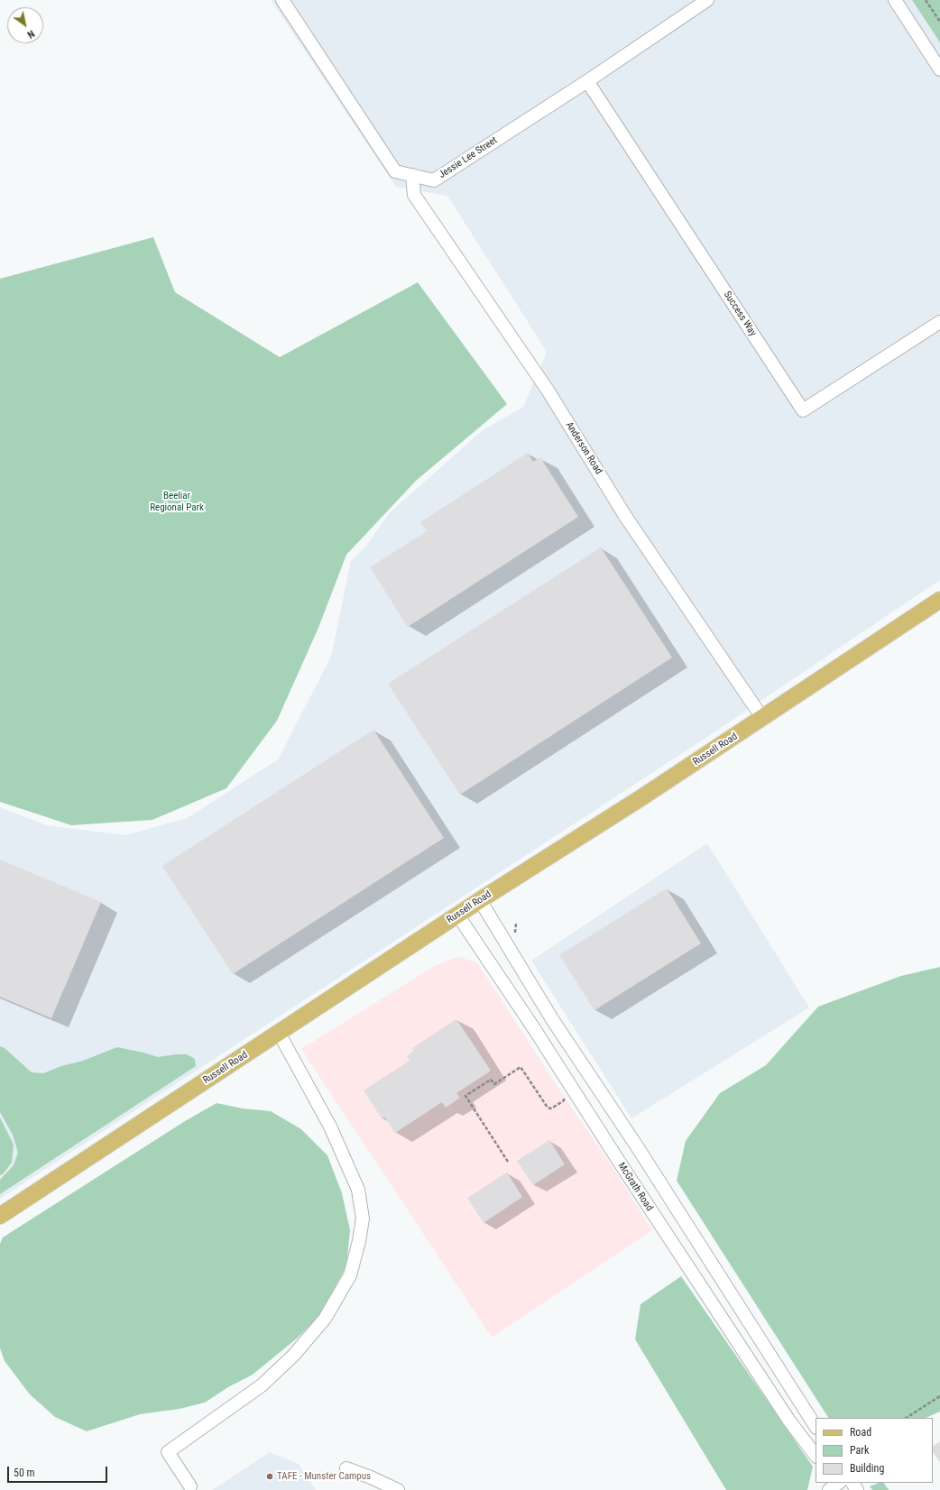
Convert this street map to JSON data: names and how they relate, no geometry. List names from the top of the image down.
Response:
{
  "streets": {
    "main road": ["Russell Road"],
    "street": [
      "Jessie Lee Street",
      "Success Way",
      "Anderson Road",
      "McGrath Road"
    ]
  },
  "crossings": [
    ["Jessie Lee Street", "Success Way"],
    ["Jessie Lee Street", "Anderson Road"],
    ["Anderson Road", "Russell Road"],
    ["Russell Road", "McGrath Road"]
  ],
  "parks": ["Beeliar Regional Park"],
  "places": ["TAFE - Munster Campus"],
  "legend": ["Road", "Park", "Building"],
  "scale_bar": "50 m",
  "north": "bottom right"
}
